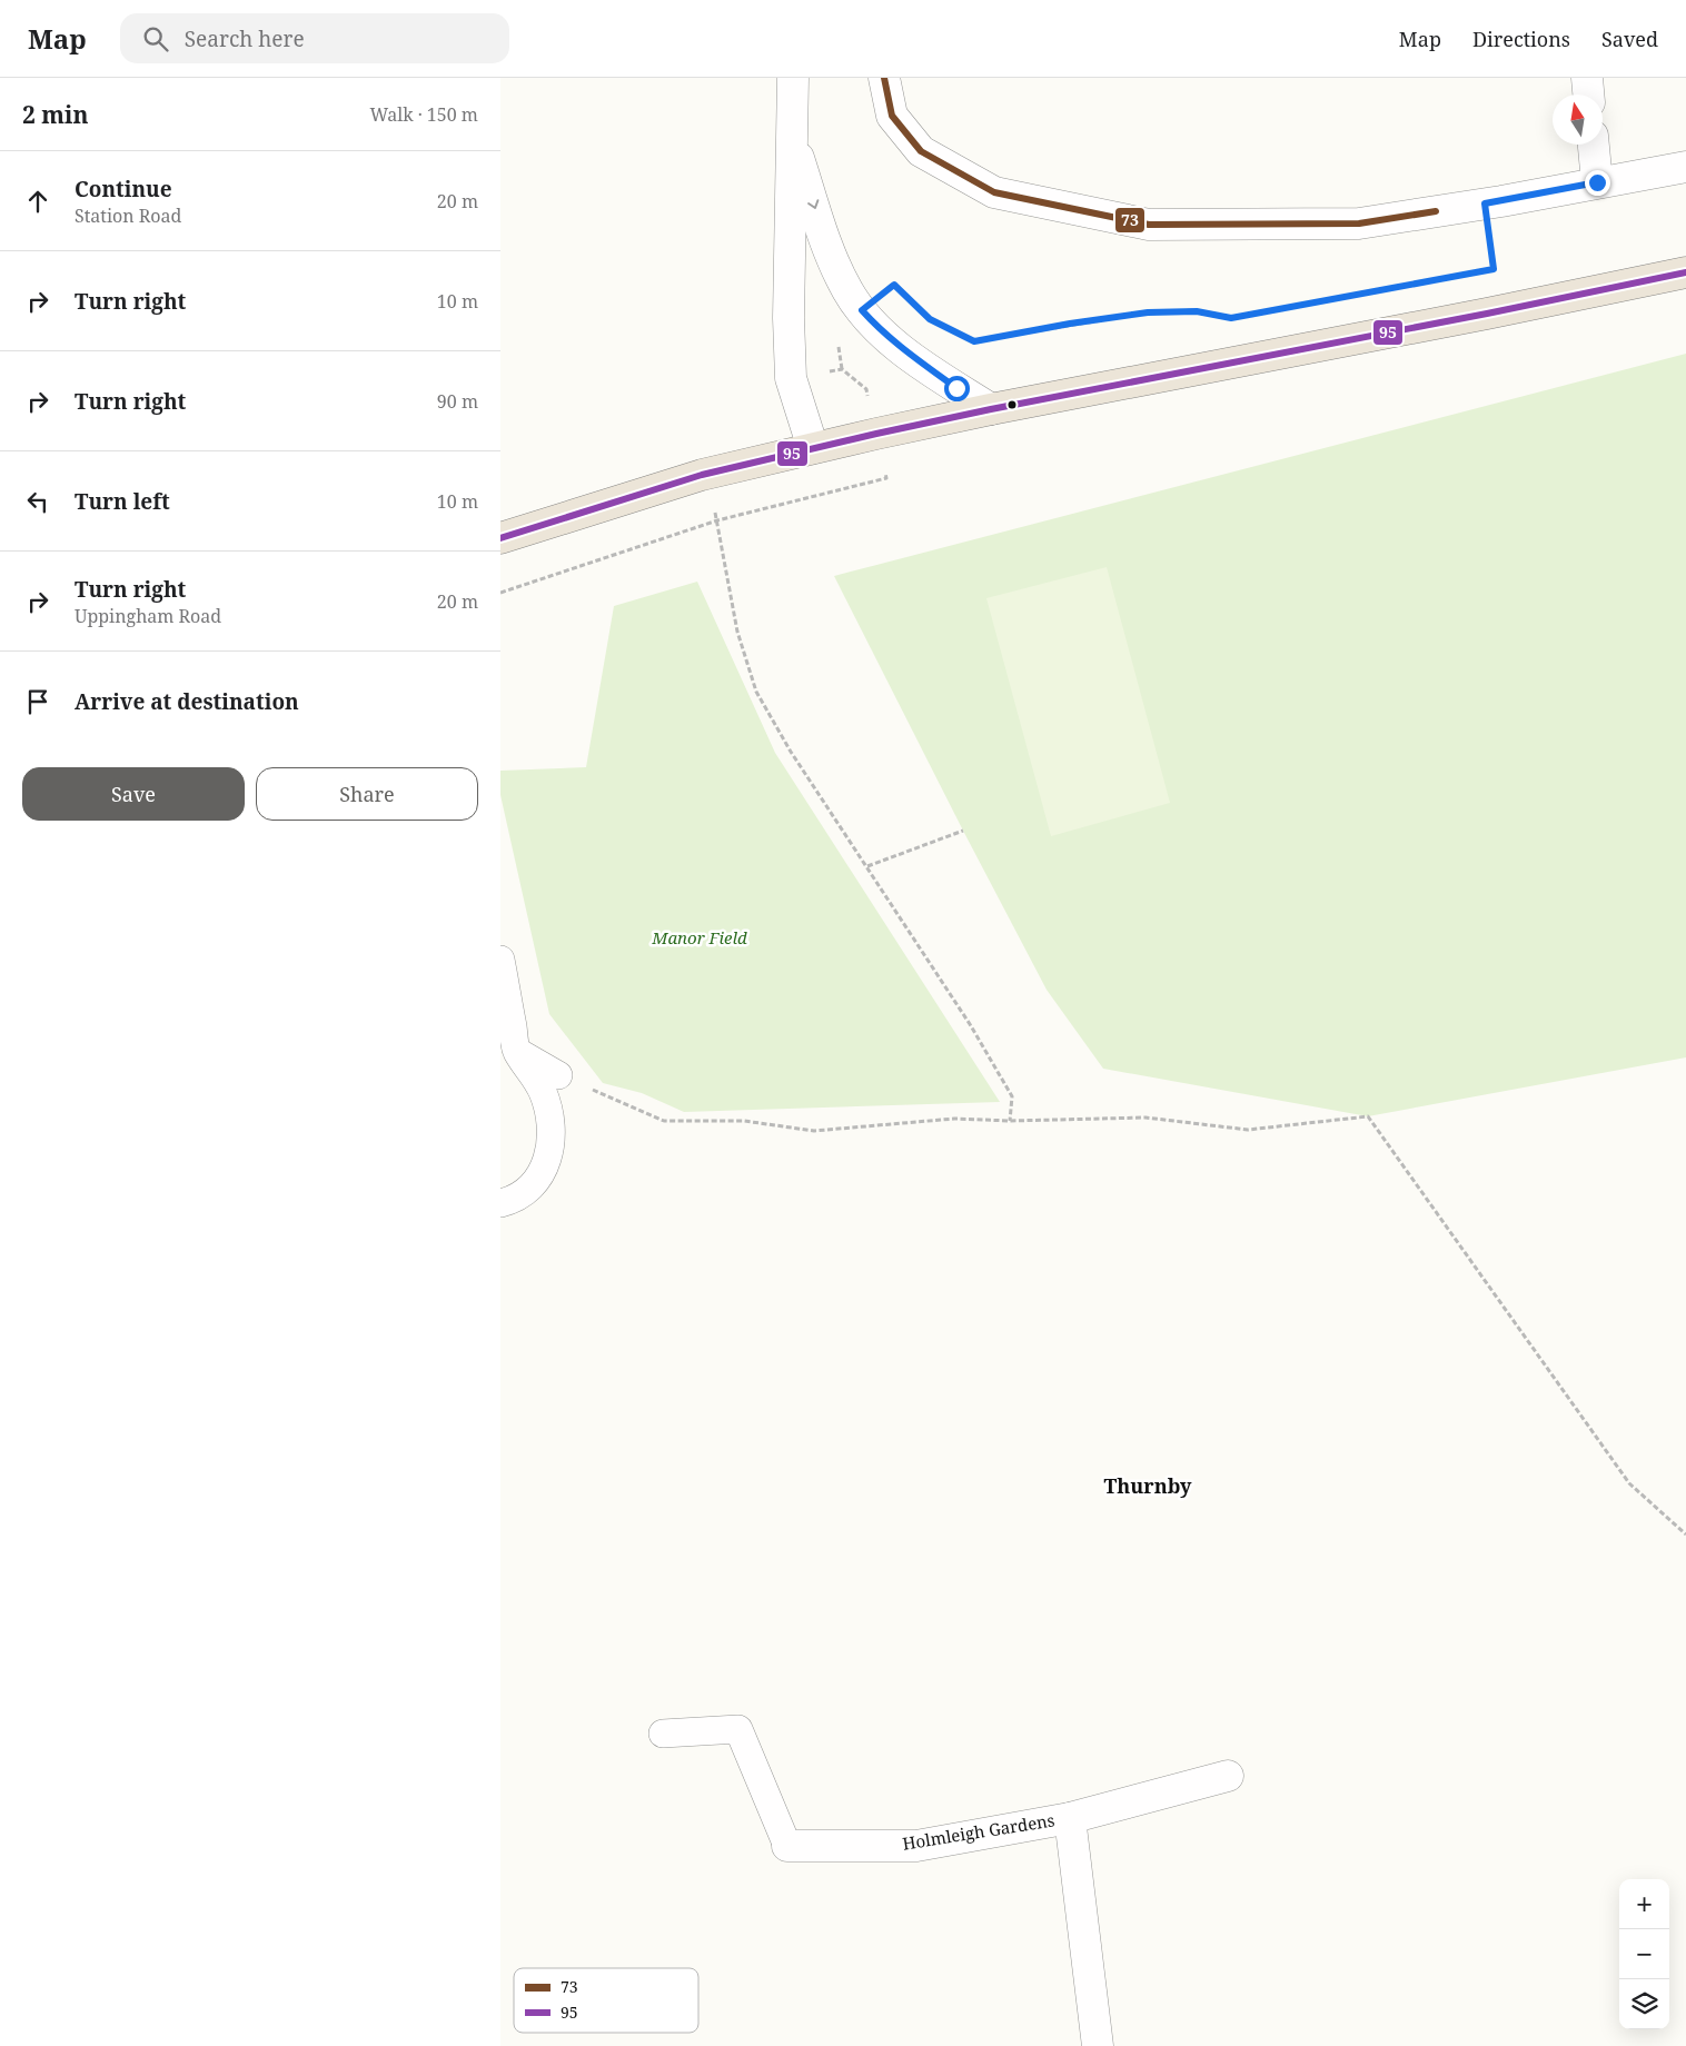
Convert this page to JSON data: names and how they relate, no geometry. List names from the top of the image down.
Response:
{
  "streets": {
    "street": ["Holmleigh Gardens"]
  },
  "districts": ["Thurnby"],
  "parks": ["Manor Field"],
  "lines": ["transit line 73", "transit line 95"],
  "legend": ["73", "95"],
  "north": "top",
  "page": {
    "header": "Map",
    "search": "Search here",
    "nav": ["Map", "Directions", "Saved"],
    "heading": ["2 min", "Walk · 150 m"],
    "list": [
      ["Continue", "Station Road", "20 m"],
      ["Turn right", "10 m"],
      ["Turn right", "90 m"],
      ["Turn left", "10 m"],
      ["Turn right", "Uppingham Road", "20 m"],
      "Arrive at destination"
    ],
    "buttons": ["Save", "Share"],
    "map_buttons": ["+", "−"]
  }
}
